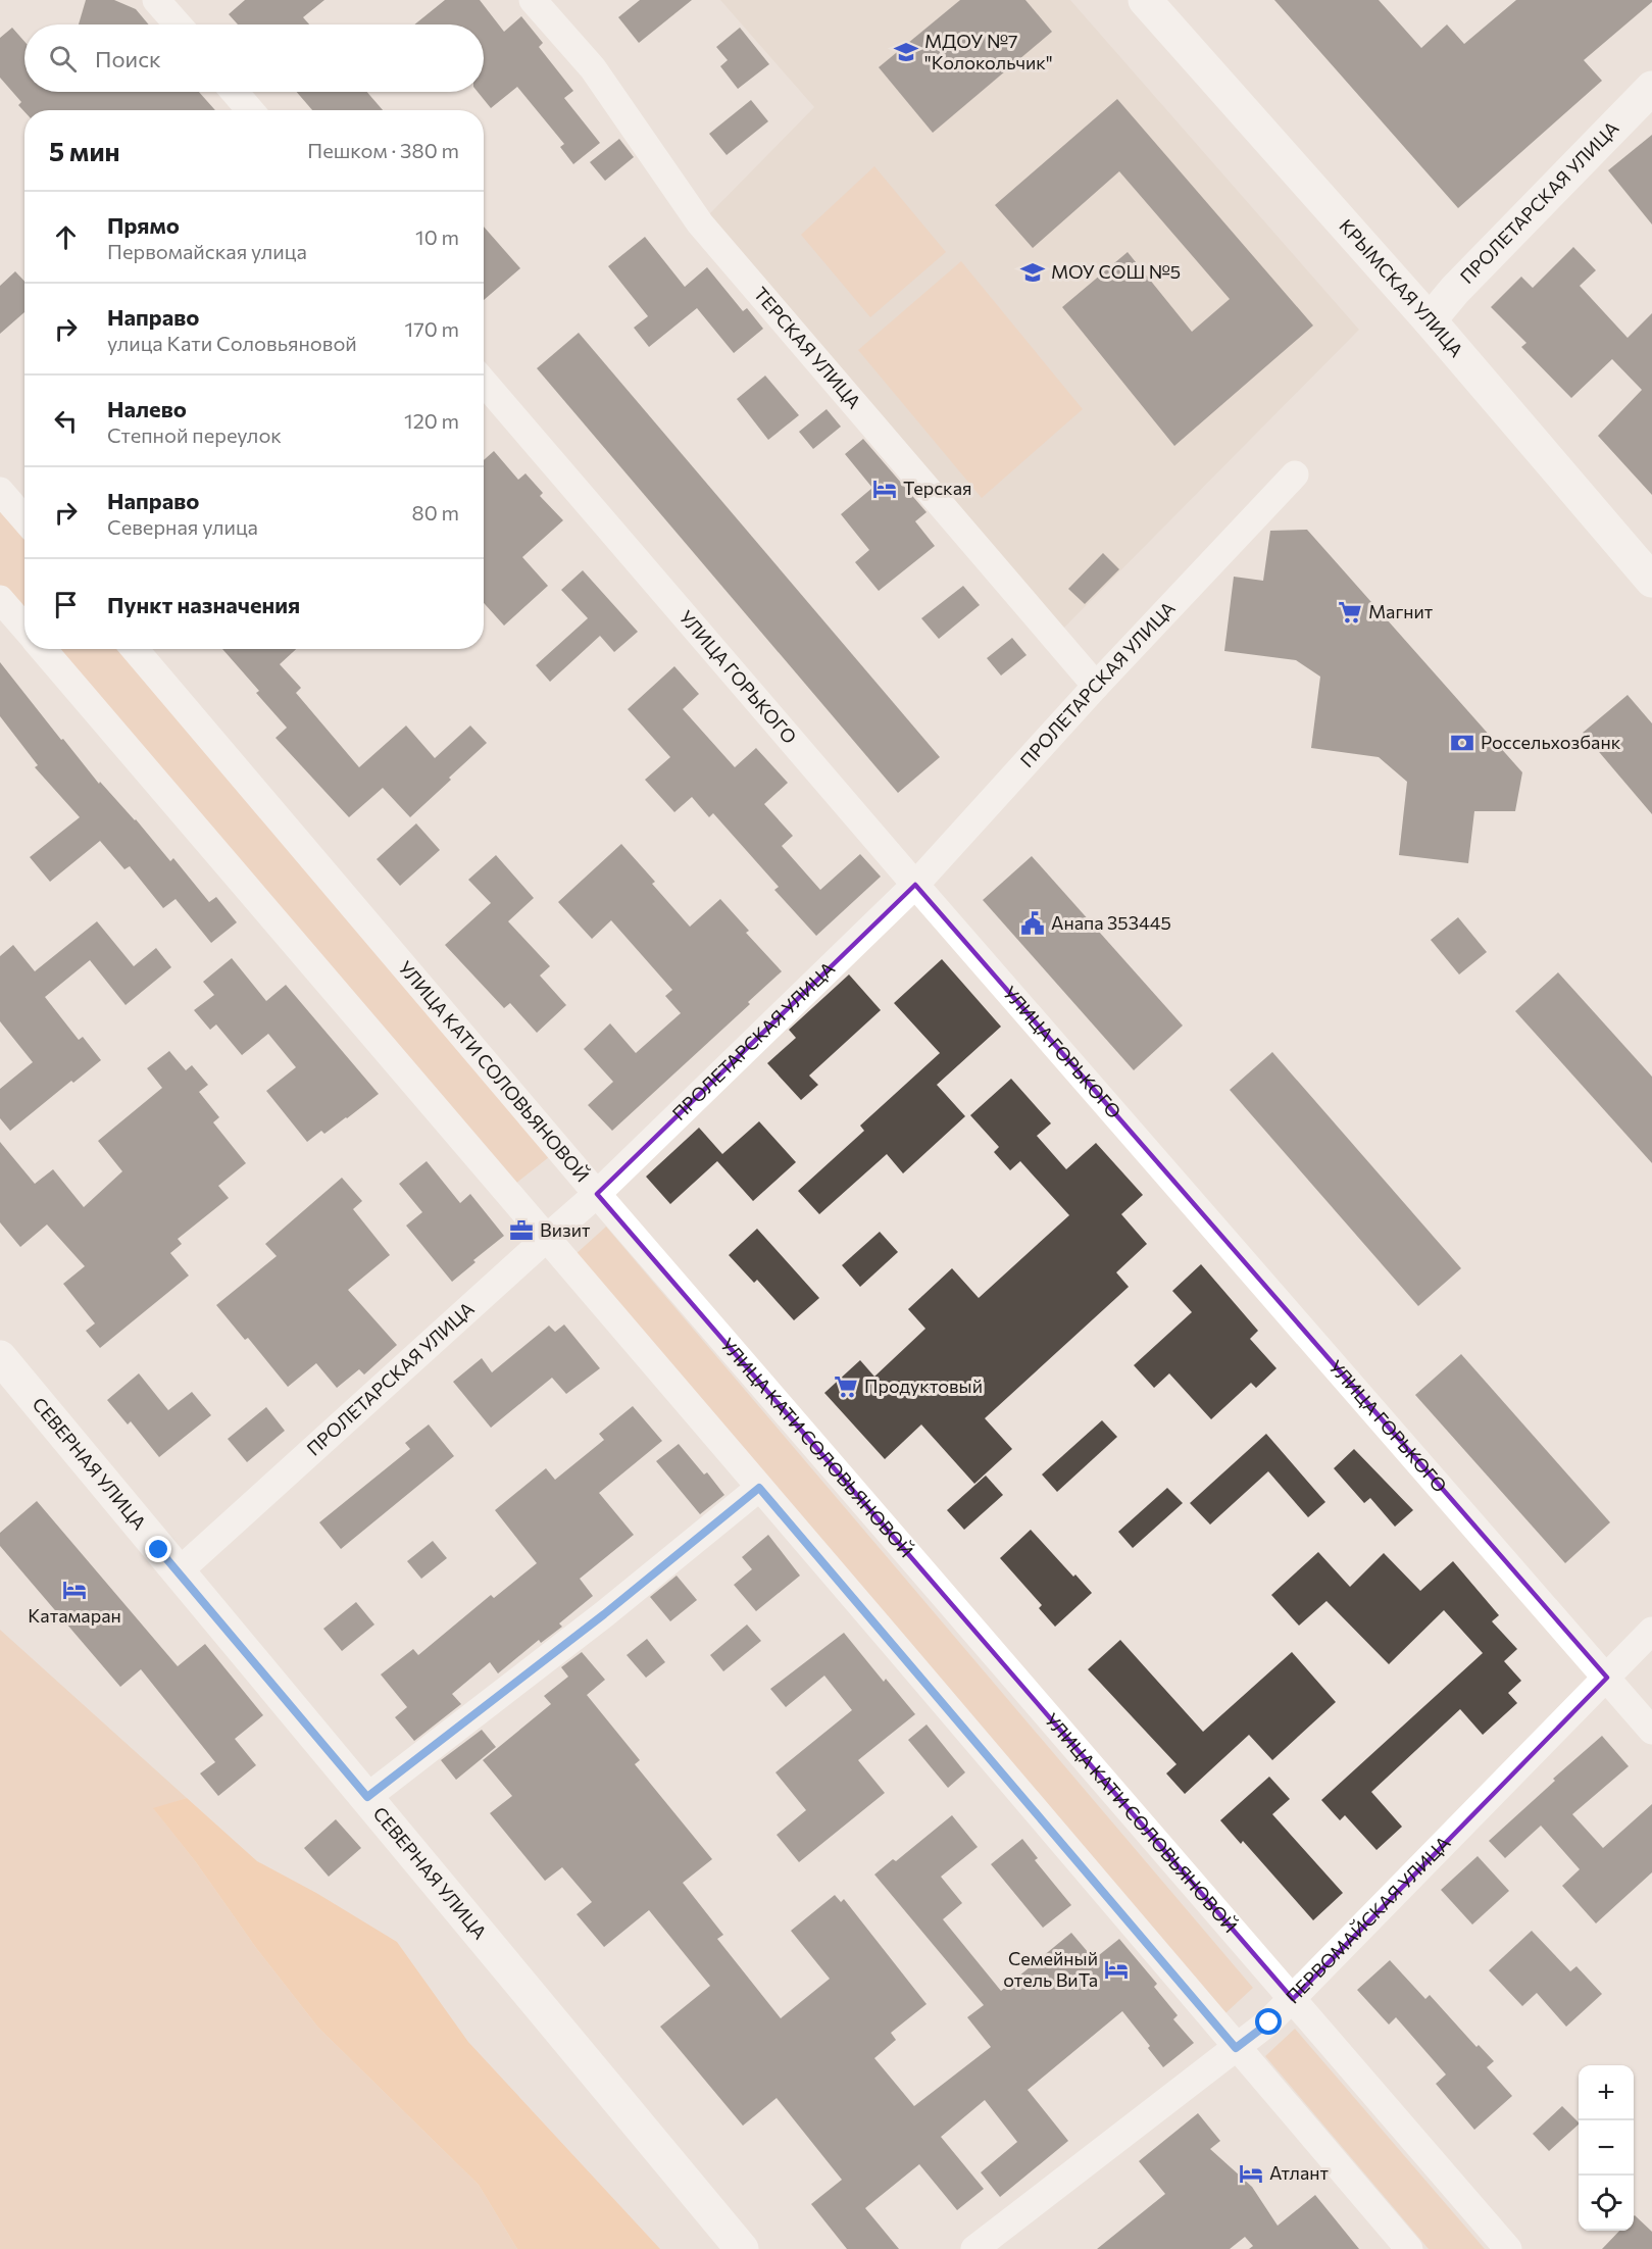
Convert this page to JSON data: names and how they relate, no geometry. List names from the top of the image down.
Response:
{
  "streets": {
    "street": [
      "ПРОЛЕТАРСКАЯ УЛИЦА",
      "КРЫМСКАЯ УЛИЦА",
      "ТЕРСКАЯ УЛИЦА",
      "УЛИЦА ГОРЬКОГО",
      "УЛИЦА КАТИ СОЛОВЬЯНОВОЙ",
      "СЕВЕРНАЯ УЛИЦА",
      "ПЕРВОМАЙСКАЯ УЛИЦА"
    ]
  },
  "crossings": [
    ["ПРОЛЕТАРСКАЯ УЛИЦА", "КРЫМСКАЯ УЛИЦА"],
    ["ПРОЛЕТАРСКАЯ УЛИЦА", "ТЕРСКАЯ УЛИЦА"],
    ["ПРОЛЕТАРСКАЯ УЛИЦА", "УЛИЦА ГОРЬКОГО"],
    ["ПРОЛЕТАРСКАЯ УЛИЦА", "УЛИЦА КАТИ СОЛОВЬЯНОВОЙ"],
    ["ПРОЛЕТАРСКАЯ УЛИЦА", "СЕВЕРНАЯ УЛИЦА"],
    ["УЛИЦА ГОРЬКОГО", "ПЕРВОМАЙСКАЯ УЛИЦА"],
    ["УЛИЦА КАТИ СОЛОВЬЯНОВОЙ", "ПЕРВОМАЙСКАЯ УЛИЦА"]
  ],
  "places": {
    "school or university": ["МДОУ №7 \"Колокольчик\"", "МОУ СОШ №5"],
    "hotel": [
      "Терская",
      "Катамаран",
      "Семейный отель ВиТа",
      "Атлант"
    ],
    "supermarket": ["Магнит", "Продуктовый"],
    "bank": ["Россельхозбанк"],
    "public building": ["Анапа 353445"],
    "office": ["Визит"]
  },
  "page": {
    "search": "Поиск",
    "heading": ["5 мин", "Пешком · 380 m"],
    "list": [
      ["Прямо", "Первомайская улица", "10 m"],
      ["Направо", "улица Кати Соловьяновой", "170 m"],
      ["Налево", "Степной переулок", "120 m"],
      ["Направо", "Северная улица", "80 m"],
      "Пункт назначения"
    ],
    "map_buttons": ["+", "−"]
  }
}
